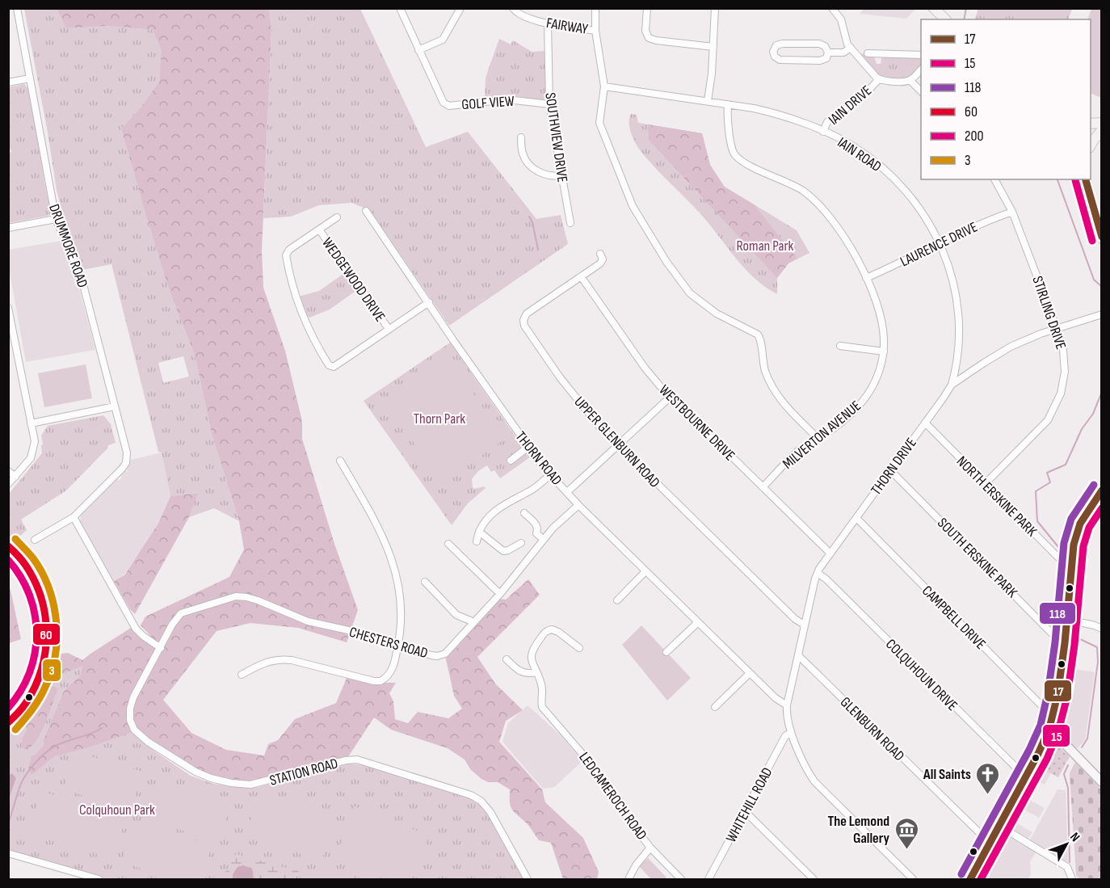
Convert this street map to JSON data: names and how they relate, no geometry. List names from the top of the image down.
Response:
{
  "streets": {
    "street": [
      "FAIRWAY",
      "GOLF VIEW",
      "IAIN DRIVE",
      "SOUTHVIEW DRIVE",
      "IAIN ROAD",
      "LAURENCE DRIVE",
      "DRUMMORE ROAD",
      "WEDGEWOOD DRIVE",
      "STIRLING DRIVE",
      "WESTBOURNE DRIVE",
      "MILVERTON AVENUE",
      "UPPER GLENBURN ROAD",
      "THORN ROAD",
      "THORN DRIVE",
      "NORTH ERSKINE PARK",
      "SOUTH ERSKINE PARK",
      "CAMPBELL DRIVE",
      "CHESTERS ROAD",
      "COLQUHOUN DRIVE",
      "GLENBURN ROAD",
      "STATION ROAD",
      "LEDCAMEROCH ROAD",
      "WHITEHILL ROAD"
    ]
  },
  "crossings": [
    ["FAIRWAY", "SOUTHVIEW DRIVE"],
    ["GOLF VIEW", "SOUTHVIEW DRIVE"],
    ["IAIN DRIVE", "IAIN ROAD"],
    ["IAIN ROAD", "LAURENCE DRIVE"],
    ["IAIN ROAD", "MILVERTON AVENUE"],
    ["IAIN ROAD", "THORN DRIVE"],
    ["LAURENCE DRIVE", "STIRLING DRIVE"],
    ["LAURENCE DRIVE", "MILVERTON AVENUE"],
    ["WEDGEWOOD DRIVE", "THORN ROAD"],
    ["STIRLING DRIVE", "THORN DRIVE"],
    ["STIRLING DRIVE", "NORTH ERSKINE PARK"],
    ["WESTBOURNE DRIVE", "MILVERTON AVENUE"],
    ["WESTBOURNE DRIVE", "UPPER GLENBURN ROAD"],
    ["WESTBOURNE DRIVE", "THORN DRIVE"],
    ["UPPER GLENBURN ROAD", "THORN DRIVE"],
    ["THORN ROAD", "THORN DRIVE"],
    ["THORN ROAD", "CHESTERS ROAD"],
    ["THORN DRIVE", "NORTH ERSKINE PARK"],
    ["THORN DRIVE", "SOUTH ERSKINE PARK"],
    ["THORN DRIVE", "CAMPBELL DRIVE"],
    ["THORN DRIVE", "COLQUHOUN DRIVE"],
    ["THORN DRIVE", "GLENBURN ROAD"],
    ["CHESTERS ROAD", "STATION ROAD"]
  ],
  "parks": ["Roman Park", "Thorn Park", "Colquhoun Park"],
  "places": {
    "church": ["All Saints"],
    "museum": ["The Lemond Gallery"]
  },
  "lines": [
    "transit line 17",
    "transit line 15",
    "transit line 118",
    "transit line 3",
    "transit line 60",
    "transit line 200"
  ],
  "legend": [
    "17",
    "15",
    "118",
    "60",
    "200",
    "3"
  ],
  "north": "top right"
}
